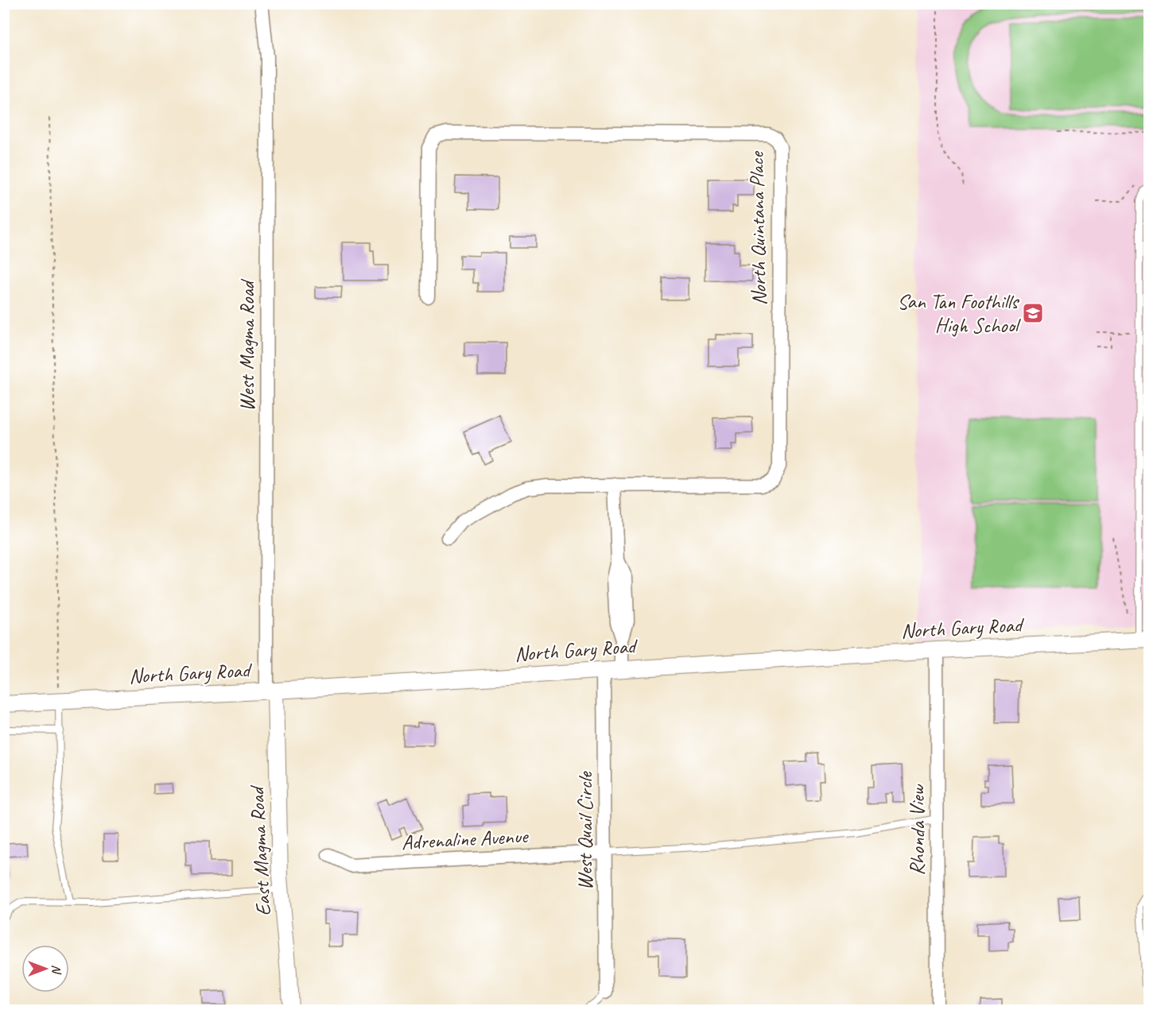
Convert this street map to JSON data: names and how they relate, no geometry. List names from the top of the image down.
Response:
{
  "streets": {
    "street": [
      "North Quintana Place",
      "West Magma Road",
      "North Gary Road",
      "Rhonda View",
      "West Quail Circle",
      "Adrenaline Avenue",
      "East Magma Road"
    ]
  },
  "crossings": [
    ["West Magma Road", "North Gary Road"],
    ["West Magma Road", "East Magma Road"],
    ["North Gary Road", "Rhonda View"],
    ["North Gary Road", "West Quail Circle"],
    ["North Gary Road", "East Magma Road"],
    ["West Quail Circle", "Adrenaline Avenue"]
  ],
  "places": {
    "school or university": ["San Tan Foothills High School"]
  },
  "north": "right"
}
